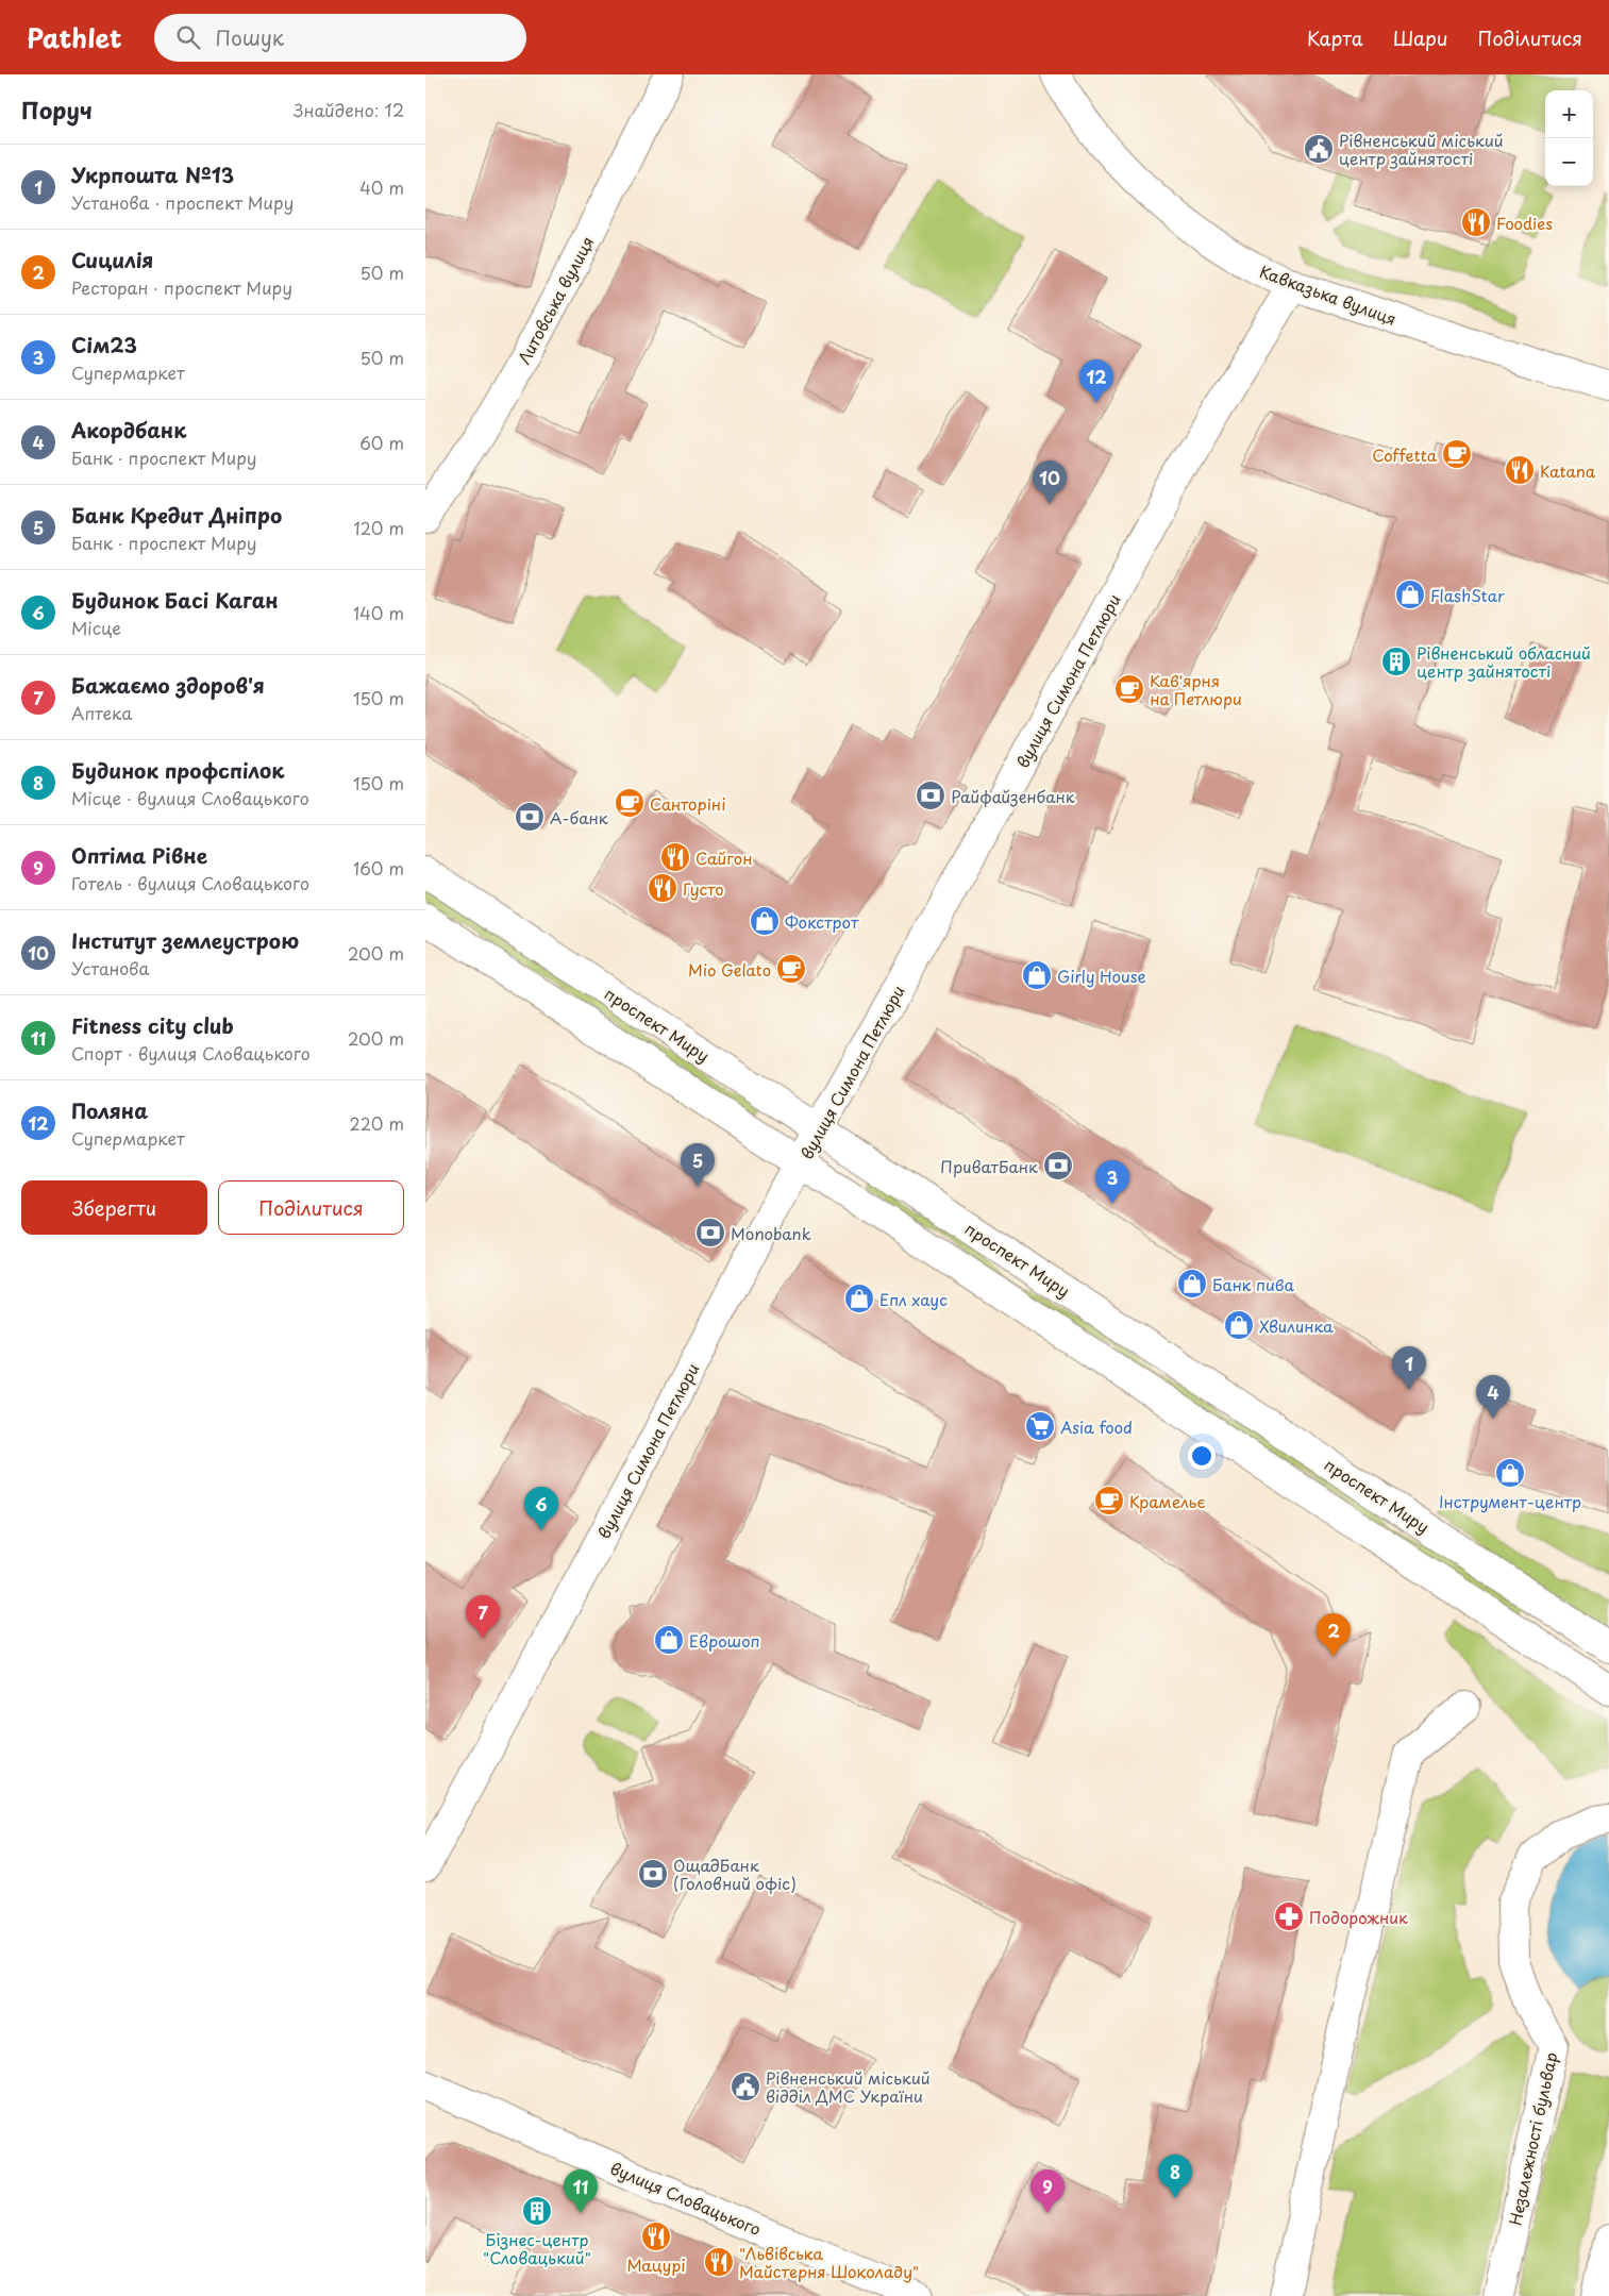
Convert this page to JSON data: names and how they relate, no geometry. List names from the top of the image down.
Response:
{
  "streets": {
    "street": [
      "Кавказька вулиця",
      "Литовська вулиця",
      "вулиця Симона Петлюри",
      "проспект Миру",
      "Незалежності бульвар",
      "вулиця Словацького"
    ]
  },
  "crossings": [
    ["Кавказька вулиця", "вулиця Симона Петлюри"],
    ["вулиця Симона Петлюри", "проспект Миру"]
  ],
  "places": {
    "public building": ["Рівненський міський центр зайнятості", "Рівненський міський відділ ДМС України"],
    "restaurant": [
      "Foodies",
      "Katana",
      "Сайгон",
      "Густо",
      "Мацурі",
      "\"Львівська Майстерня Шоколаду\""
    ],
    "cafe": [
      "Coffetta",
      "Кав'ярня на Петлюри",
      "Санторіні",
      "Mio Gelato",
      "Крамельє"
    ],
    "shop": [
      "FlashStar",
      "Фокстрот",
      "Girly House",
      "Банк пива",
      "Епл хаус",
      "Хвилинка",
      "Інструмент-центр",
      "Еврошоп"
    ],
    "building": ["Рівненський обласний центр зайнятості", "Бізнес-центр \"Словацький\""],
    "bank": [
      "Райфайзенбанк",
      "А-банк",
      "ПриватБанк",
      "Monobank",
      "ОщадБанк (Головний офіс)"
    ],
    "supermarket": ["Asia food"],
    "pharmacy": ["Подорожник"]
  },
  "page": {
    "header": "Pathlet",
    "search": "Пошук",
    "nav": ["Карта", "Шари", "Поділитися"],
    "heading": ["Поруч", "Знайдено: 12"],
    "map_buttons": ["+", "−"],
    "list": [
      {
        "mark": "1",
        "name": "Укрпошта №13",
        "note": "Установа · проспект Миру",
        "value": "40 m"
      },
      {
        "mark": "2",
        "name": "Сицилія",
        "note": "Ресторан · проспект Миру",
        "value": "50 m"
      },
      {
        "mark": "3",
        "name": "Сім23",
        "note": "Супермаркет",
        "value": "50 m"
      },
      {
        "mark": "4",
        "name": "Акордбанк",
        "note": "Банк · проспект Миру",
        "value": "60 m"
      },
      {
        "mark": "5",
        "name": "Банк Кредит Дніпро",
        "note": "Банк · проспект Миру",
        "value": "120 m"
      },
      {
        "mark": "6",
        "name": "Будинок Басі Каган",
        "note": "Місце",
        "value": "140 m"
      },
      {
        "mark": "7",
        "name": "Бажаємо здоров'я",
        "note": "Аптека",
        "value": "150 m"
      },
      {
        "mark": "8",
        "name": "Будинок профспілок",
        "note": "Місце · вулиця Словацького",
        "value": "150 m"
      },
      {
        "mark": "9",
        "name": "Оптіма Рівне",
        "note": "Готель · вулиця Словацького",
        "value": "160 m"
      },
      {
        "mark": "10",
        "name": "Інститут землеустрою",
        "note": "Установа",
        "value": "200 m"
      },
      {
        "mark": "11",
        "name": "Fitness city club",
        "note": "Спорт · вулиця Словацького",
        "value": "200 m"
      },
      {
        "mark": "12",
        "name": "Поляна",
        "note": "Супермаркет",
        "value": "220 m"
      }
    ],
    "pins": [
      "12",
      "10",
      "5",
      "3",
      "1",
      "4",
      "6",
      "7",
      "2",
      "8",
      "9",
      "11"
    ],
    "buttons": ["Зберегти", "Поділитися"]
  }
}
